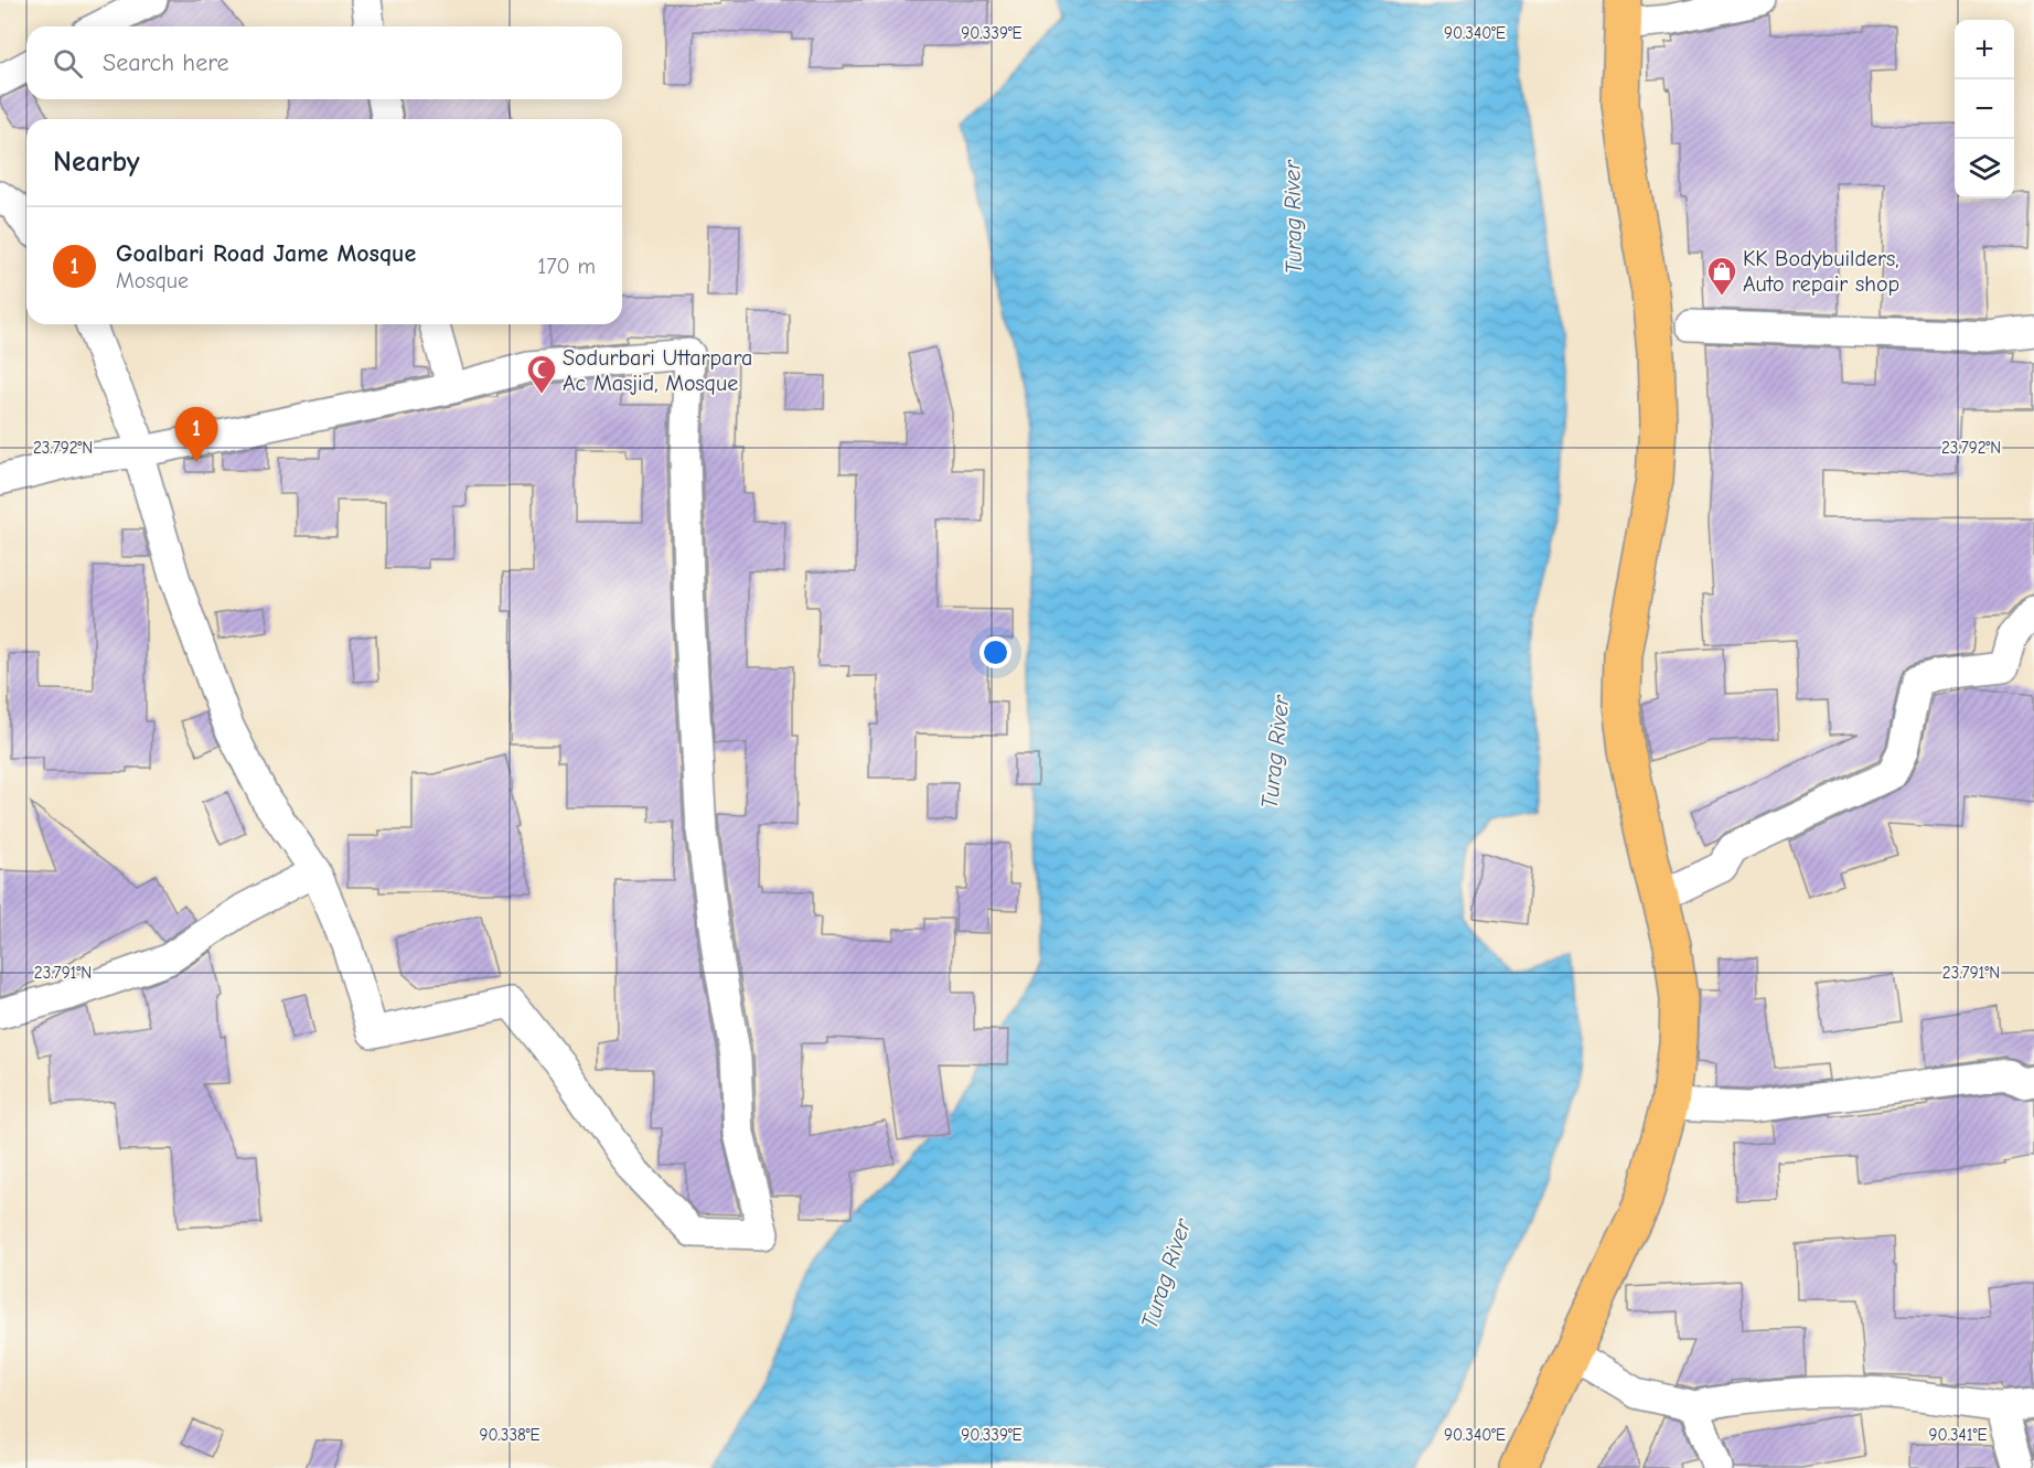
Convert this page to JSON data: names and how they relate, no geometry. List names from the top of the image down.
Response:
{
  "water": ["Turag River"],
  "places": {
    "shop": ["KK Bodybuilders, Auto repair shop"],
    "mosque": ["Sodurbari Uttarpara Ac Masjid, Mosque"]
  },
  "page": {
    "map_buttons": ["+", "−"],
    "search": "Search here",
    "heading": "Nearby",
    "list": [
      {
        "mark": "1",
        "name": "Goalbari Road Jame Mosque",
        "note": "Mosque",
        "value": "170 m"
      }
    ],
    "pins": "1"
  },
  "coordinates": [
    "90.339°E",
    "90.340°E",
    "23.792°N",
    "23.791°N",
    "90.338°E",
    "90.341°E"
  ]
}
